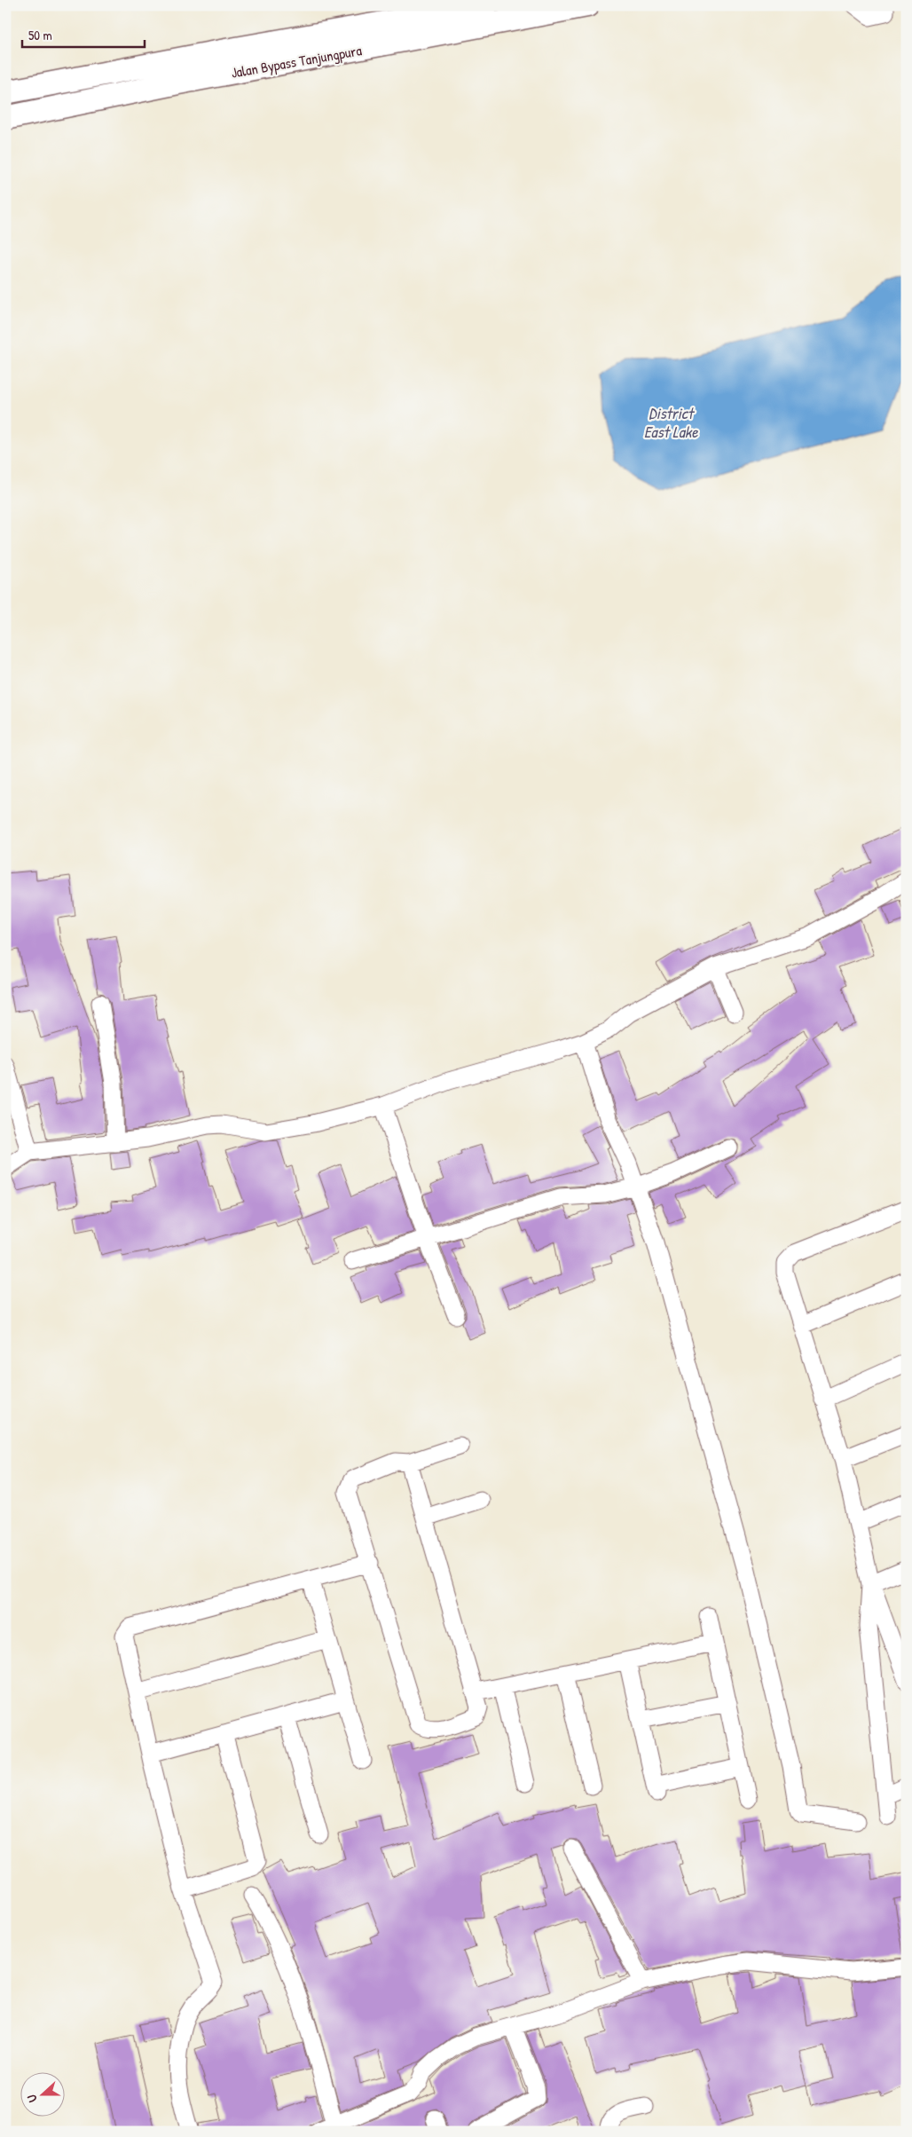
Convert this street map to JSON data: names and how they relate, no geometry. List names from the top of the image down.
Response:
{
  "streets": {
    "highway": ["Jalan Bypass Tanjungpura"]
  },
  "water": ["District East Lake"],
  "scale_bar": "50 m",
  "north": "left"
}
